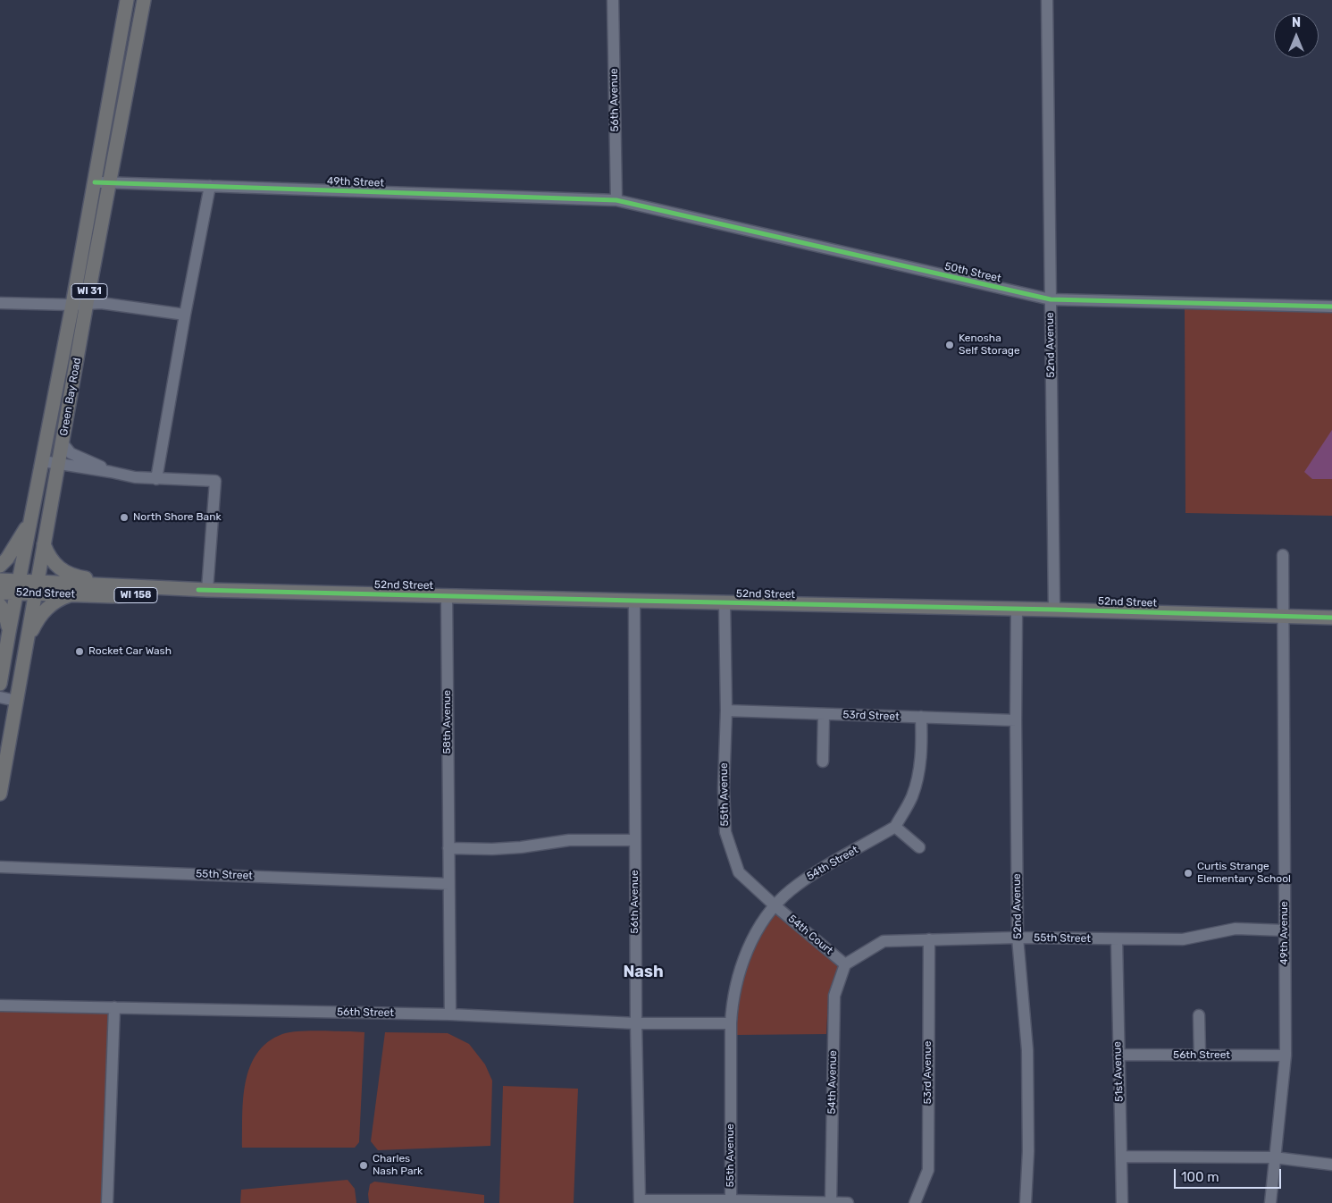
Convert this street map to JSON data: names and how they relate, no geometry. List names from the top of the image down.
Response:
{
  "streets": {
    "main road": [
      "WI 31",
      "Green Bay Road",
      "52nd Street",
      "WI 158"
    ],
    "street": [
      "56th Avenue",
      "49th Street",
      "50th Street",
      "52nd Avenue",
      "53rd Street",
      "58th Avenue",
      "55th Avenue",
      "54th Street",
      "55th Street",
      "49th Avenue",
      "54th Court",
      "56th Street",
      "51st Avenue",
      "53rd Avenue",
      "54th Avenue"
    ]
  },
  "crossings": [
    ["56th Avenue", "49th Street"],
    ["56th Avenue", "50th Street"],
    ["56th Avenue", "52nd Street"],
    ["56th Avenue", "56th Street"],
    ["49th Street", "50th Street"],
    ["49th Street", "Green Bay Road"],
    ["50th Street", "52nd Avenue"],
    ["52nd Avenue", "52nd Street"],
    ["52nd Avenue", "53rd Street"],
    ["52nd Avenue", "55th Street"],
    ["Green Bay Road", "52nd Street"],
    ["52nd Street", "58th Avenue"],
    ["52nd Street", "55th Avenue"],
    ["52nd Street", "49th Avenue"],
    ["53rd Street", "55th Avenue"],
    ["58th Avenue", "55th Street"],
    ["58th Avenue", "56th Street"],
    ["55th Avenue", "54th Street"],
    ["55th Avenue", "54th Court"],
    ["55th Avenue", "56th Street"],
    ["54th Street", "54th Court"],
    ["55th Street", "49th Avenue"],
    ["55th Street", "54th Court"],
    ["55th Street", "51st Avenue"],
    ["55th Street", "53rd Avenue"],
    ["55th Street", "54th Avenue"],
    ["49th Avenue", "56th Street"],
    ["54th Court", "54th Avenue"],
    ["56th Street", "51st Avenue"]
  ],
  "districts": ["Nash"],
  "places": [
    "Kenosha Self Storage",
    "North Shore Bank",
    "Rocket Car Wash",
    "Curtis Strange Elementary School",
    "Charles Nash Park"
  ],
  "scale_bar": "100 m",
  "north": "top"
}
